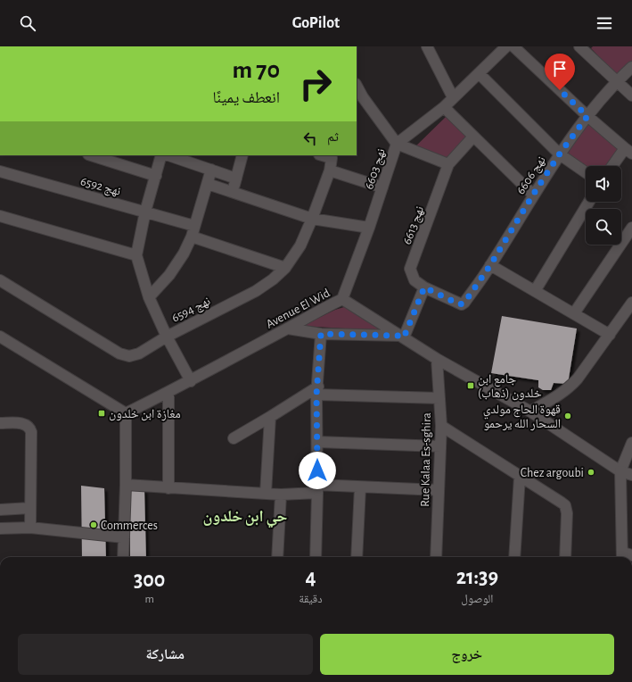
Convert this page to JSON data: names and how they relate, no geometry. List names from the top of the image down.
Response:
{
  "streets": {
    "street": [
      "نهج 6603",
      "نهج 6606",
      "نهج 6592",
      "نهج 6613",
      "Avenue El Wid",
      "نهج 6594",
      "Rue Kalaa Es-sghira"
    ]
  },
  "crossings": [
    ["نهج 6603", "Avenue El Wid"],
    ["نهج 6606", "نهج 6613"],
    ["Avenue El Wid", "Rue Kalaa Es-sghira"]
  ],
  "districts": ["حي ابن خلدون"],
  "places": {
    "transit": ["جامع ابن خلدون (ذهاب)", "مغازة ابن خلدون"],
    "other": ["قهوة الحاج مولدي السحار الله يرحمو", "Chez argoubi", "Commerces"]
  },
  "page": {
    "header": "GoPilot",
    "turn": ["70 m", "انعطف يمينًا"],
    "then": "ثم",
    "eta": [
      "21:39",
      "الوصول",
      "4",
      "دقيقة",
      "300",
      "m"
    ],
    "buttons": ["خروج", "مشاركة"]
  }
}
